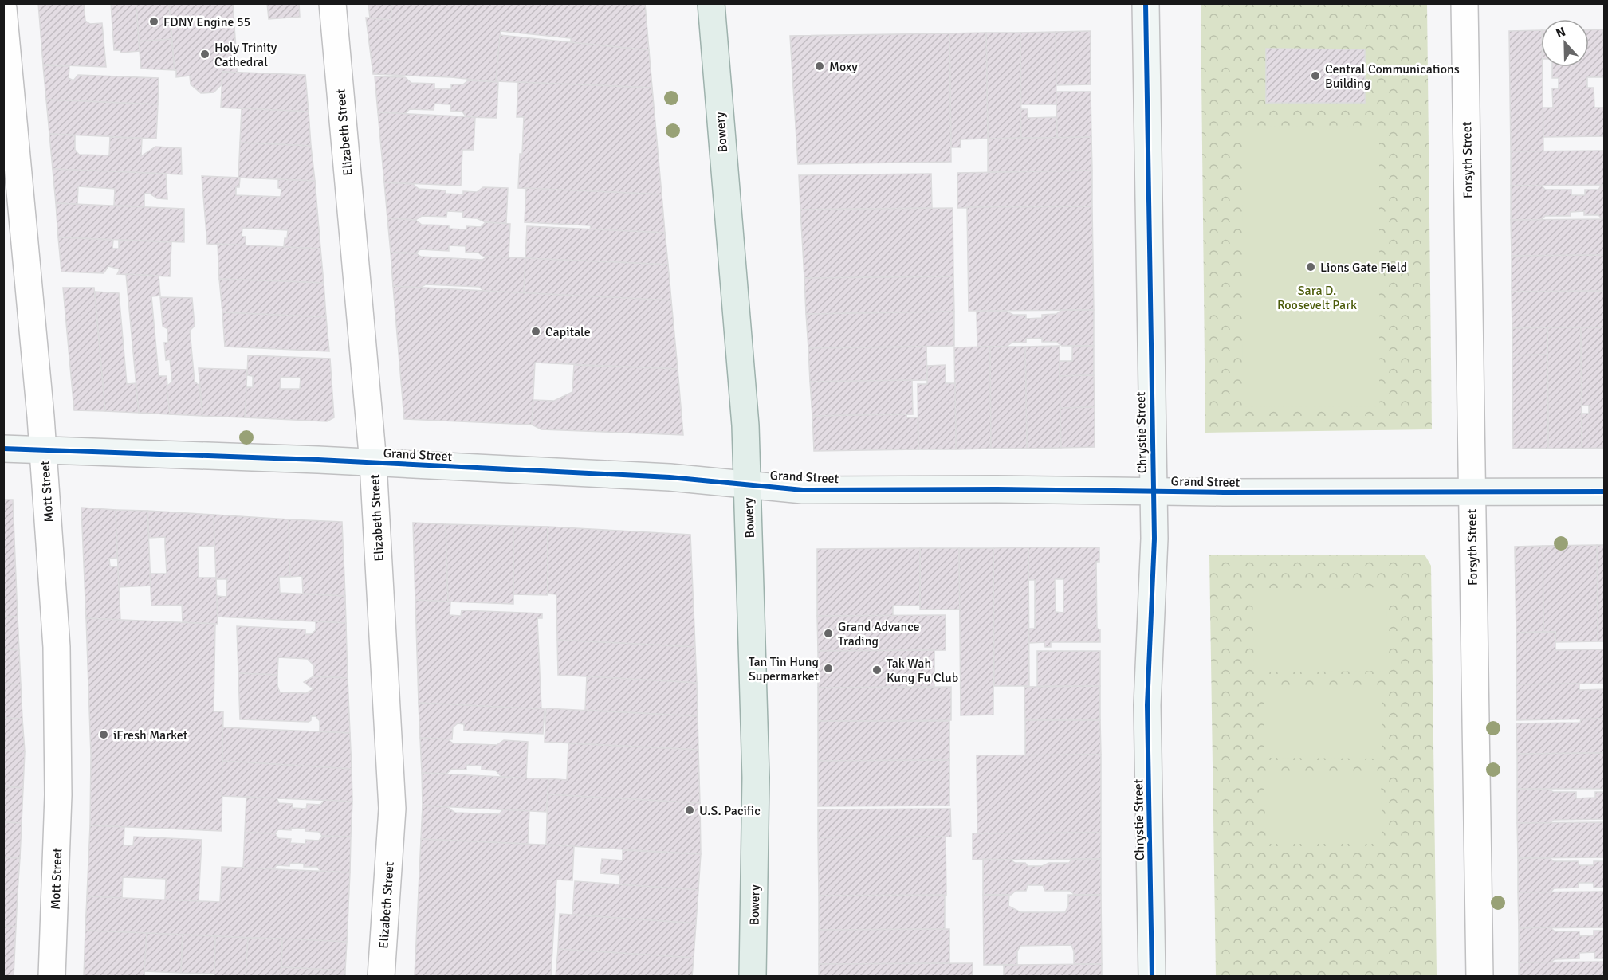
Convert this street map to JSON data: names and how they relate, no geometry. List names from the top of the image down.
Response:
{
  "streets": {
    "main road": ["Bowery", "Chrystie Street", "Grand Street"],
    "street": ["Elizabeth Street", "Forsyth Street", "Mott Street"]
  },
  "crossings": [
    ["Elizabeth Street", "Grand Street"],
    ["Bowery", "Grand Street"],
    ["Forsyth Street", "Grand Street"],
    ["Chrystie Street", "Grand Street"],
    ["Grand Street", "Mott Street"]
  ],
  "parks": ["Sara D. Roosevelt Park"],
  "places": [
    "FDNY Engine 55",
    "Holy Trinity Cathedral",
    "Moxy",
    "Central Communications Building",
    "Lions Gate Field",
    "Capitale",
    "Grand Advance Trading",
    "Tan Tin Hung Supermarket",
    "Tak Wah Kung Fu Club",
    "iFresh Market",
    "U.S. Pacific"
  ],
  "north": "top"
}
